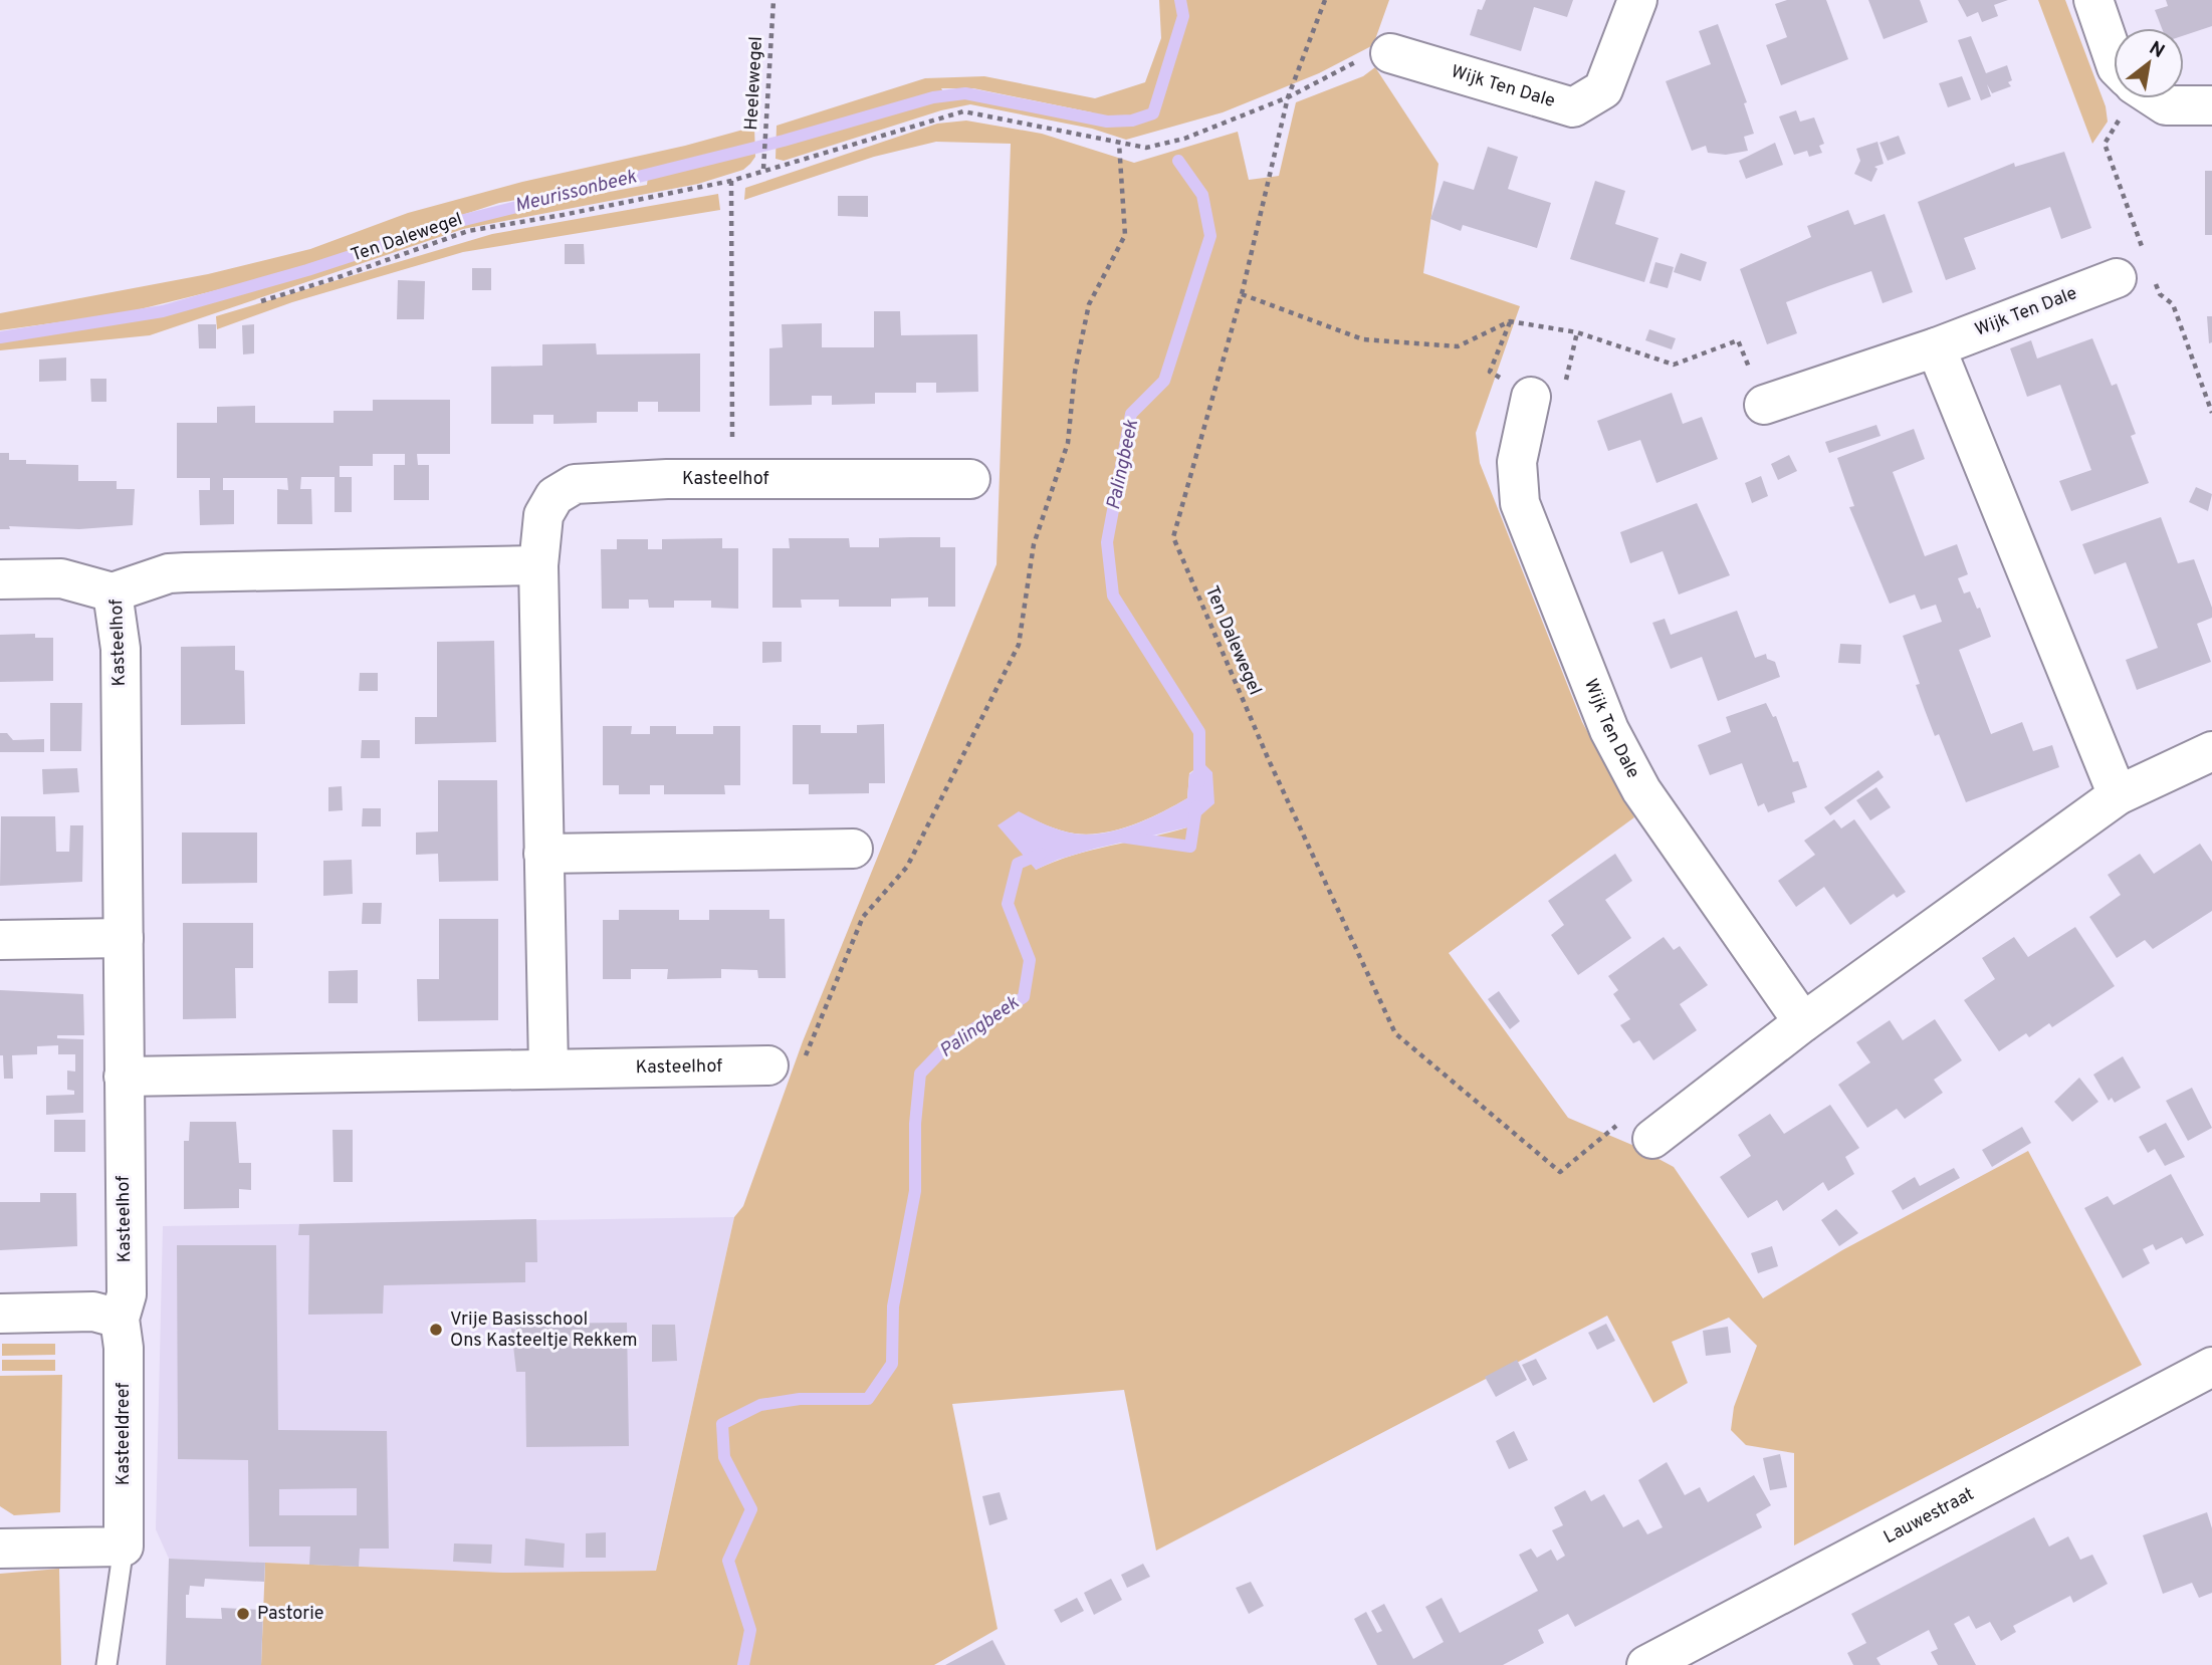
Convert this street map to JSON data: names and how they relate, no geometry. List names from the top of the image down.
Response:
{
  "streets": {
    "street": [
      "Wijk Ten Dale",
      "Kasteelhof",
      "Kasteeldreef",
      "Lauwestraat"
    ],
    "path": ["Heelewegel", "Ten Dalewegel"]
  },
  "crossings": [
    ["Heelewegel", "Ten Dalewegel"],
    ["Kasteelhof", "Kasteeldreef"]
  ],
  "water": ["Meurissonbeek", "Palingbeek"],
  "places": ["Vrije Basisschool Ons Kasteeltje Rekkem", "Pastorie"],
  "north": "top right"
}
